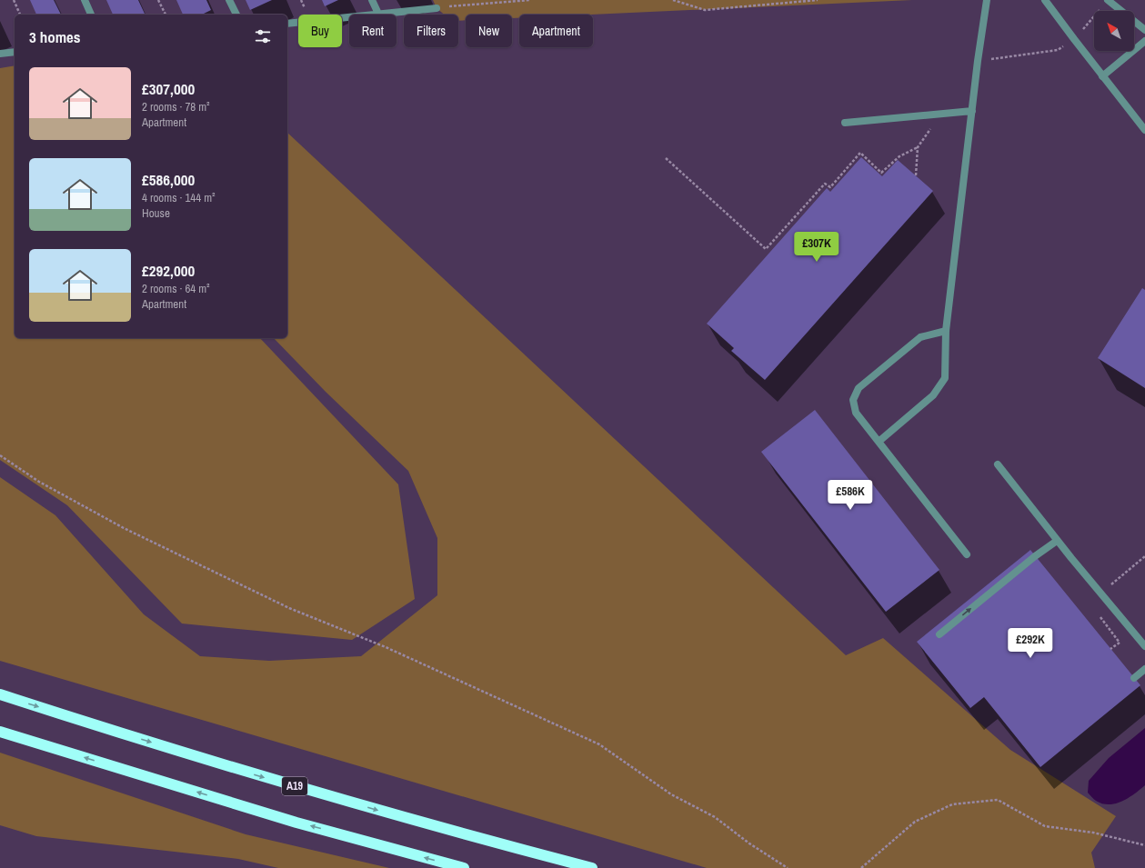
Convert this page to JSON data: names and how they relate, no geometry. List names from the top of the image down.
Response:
{
  "streets": {
    "highway": ["A19"]
  },
  "north": "top left",
  "page": {
    "chip": [
      "Buy",
      "Rent",
      "Filters",
      "New",
      "Apartment"
    ],
    "heading": "3 homes",
    "list": [
      {
        "name": "£307,000",
        "note": "2 rooms · 78 m² · Apartment"
      },
      {
        "name": "£586,000",
        "note": "4 rooms · 144 m² · House"
      },
      {
        "name": "£292,000",
        "note": "2 rooms · 64 m² · Apartment"
      }
    ],
    "price": ["£307K", "£586K", "£292K"]
  }
}
